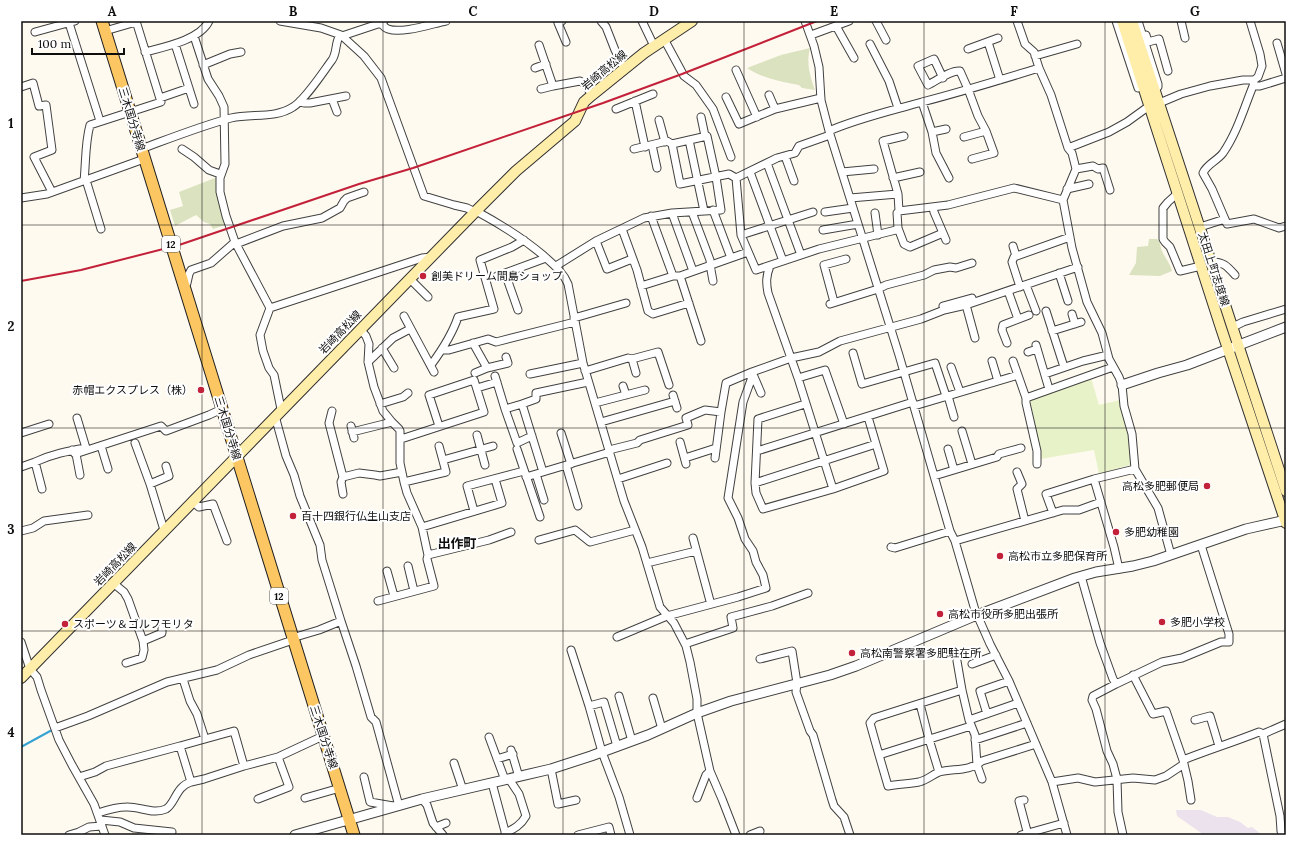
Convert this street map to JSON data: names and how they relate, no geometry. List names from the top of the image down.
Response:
{
  "streets": {
    "main road": [
      "岩崎高松線",
      "三木国分寺線",
      "12",
      "太田上町志度線"
    ]
  },
  "crossings": [
    ["岩崎高松線", "三木国分寺線"]
  ],
  "districts": ["出作町"],
  "places": [
    "創美ドリーム間島ショップ",
    "赤帽エクスプレス（株）",
    "高松多肥郵便局",
    "百十四銀行仏生山支店",
    "多肥幼稚園",
    "高松市立多肥保育所",
    "高松市役所多肥出張所",
    "多肥小学校",
    "スポーツ＆ゴルフモリタ",
    "高松南警察署多肥駐在所"
  ],
  "scale_bar": "100 m",
  "grid": {
    "columns": [
      "A",
      "B",
      "C",
      "D",
      "E",
      "F",
      "G"
    ],
    "rows": [
      "1",
      "2",
      "3",
      "4"
    ]
  }
}
